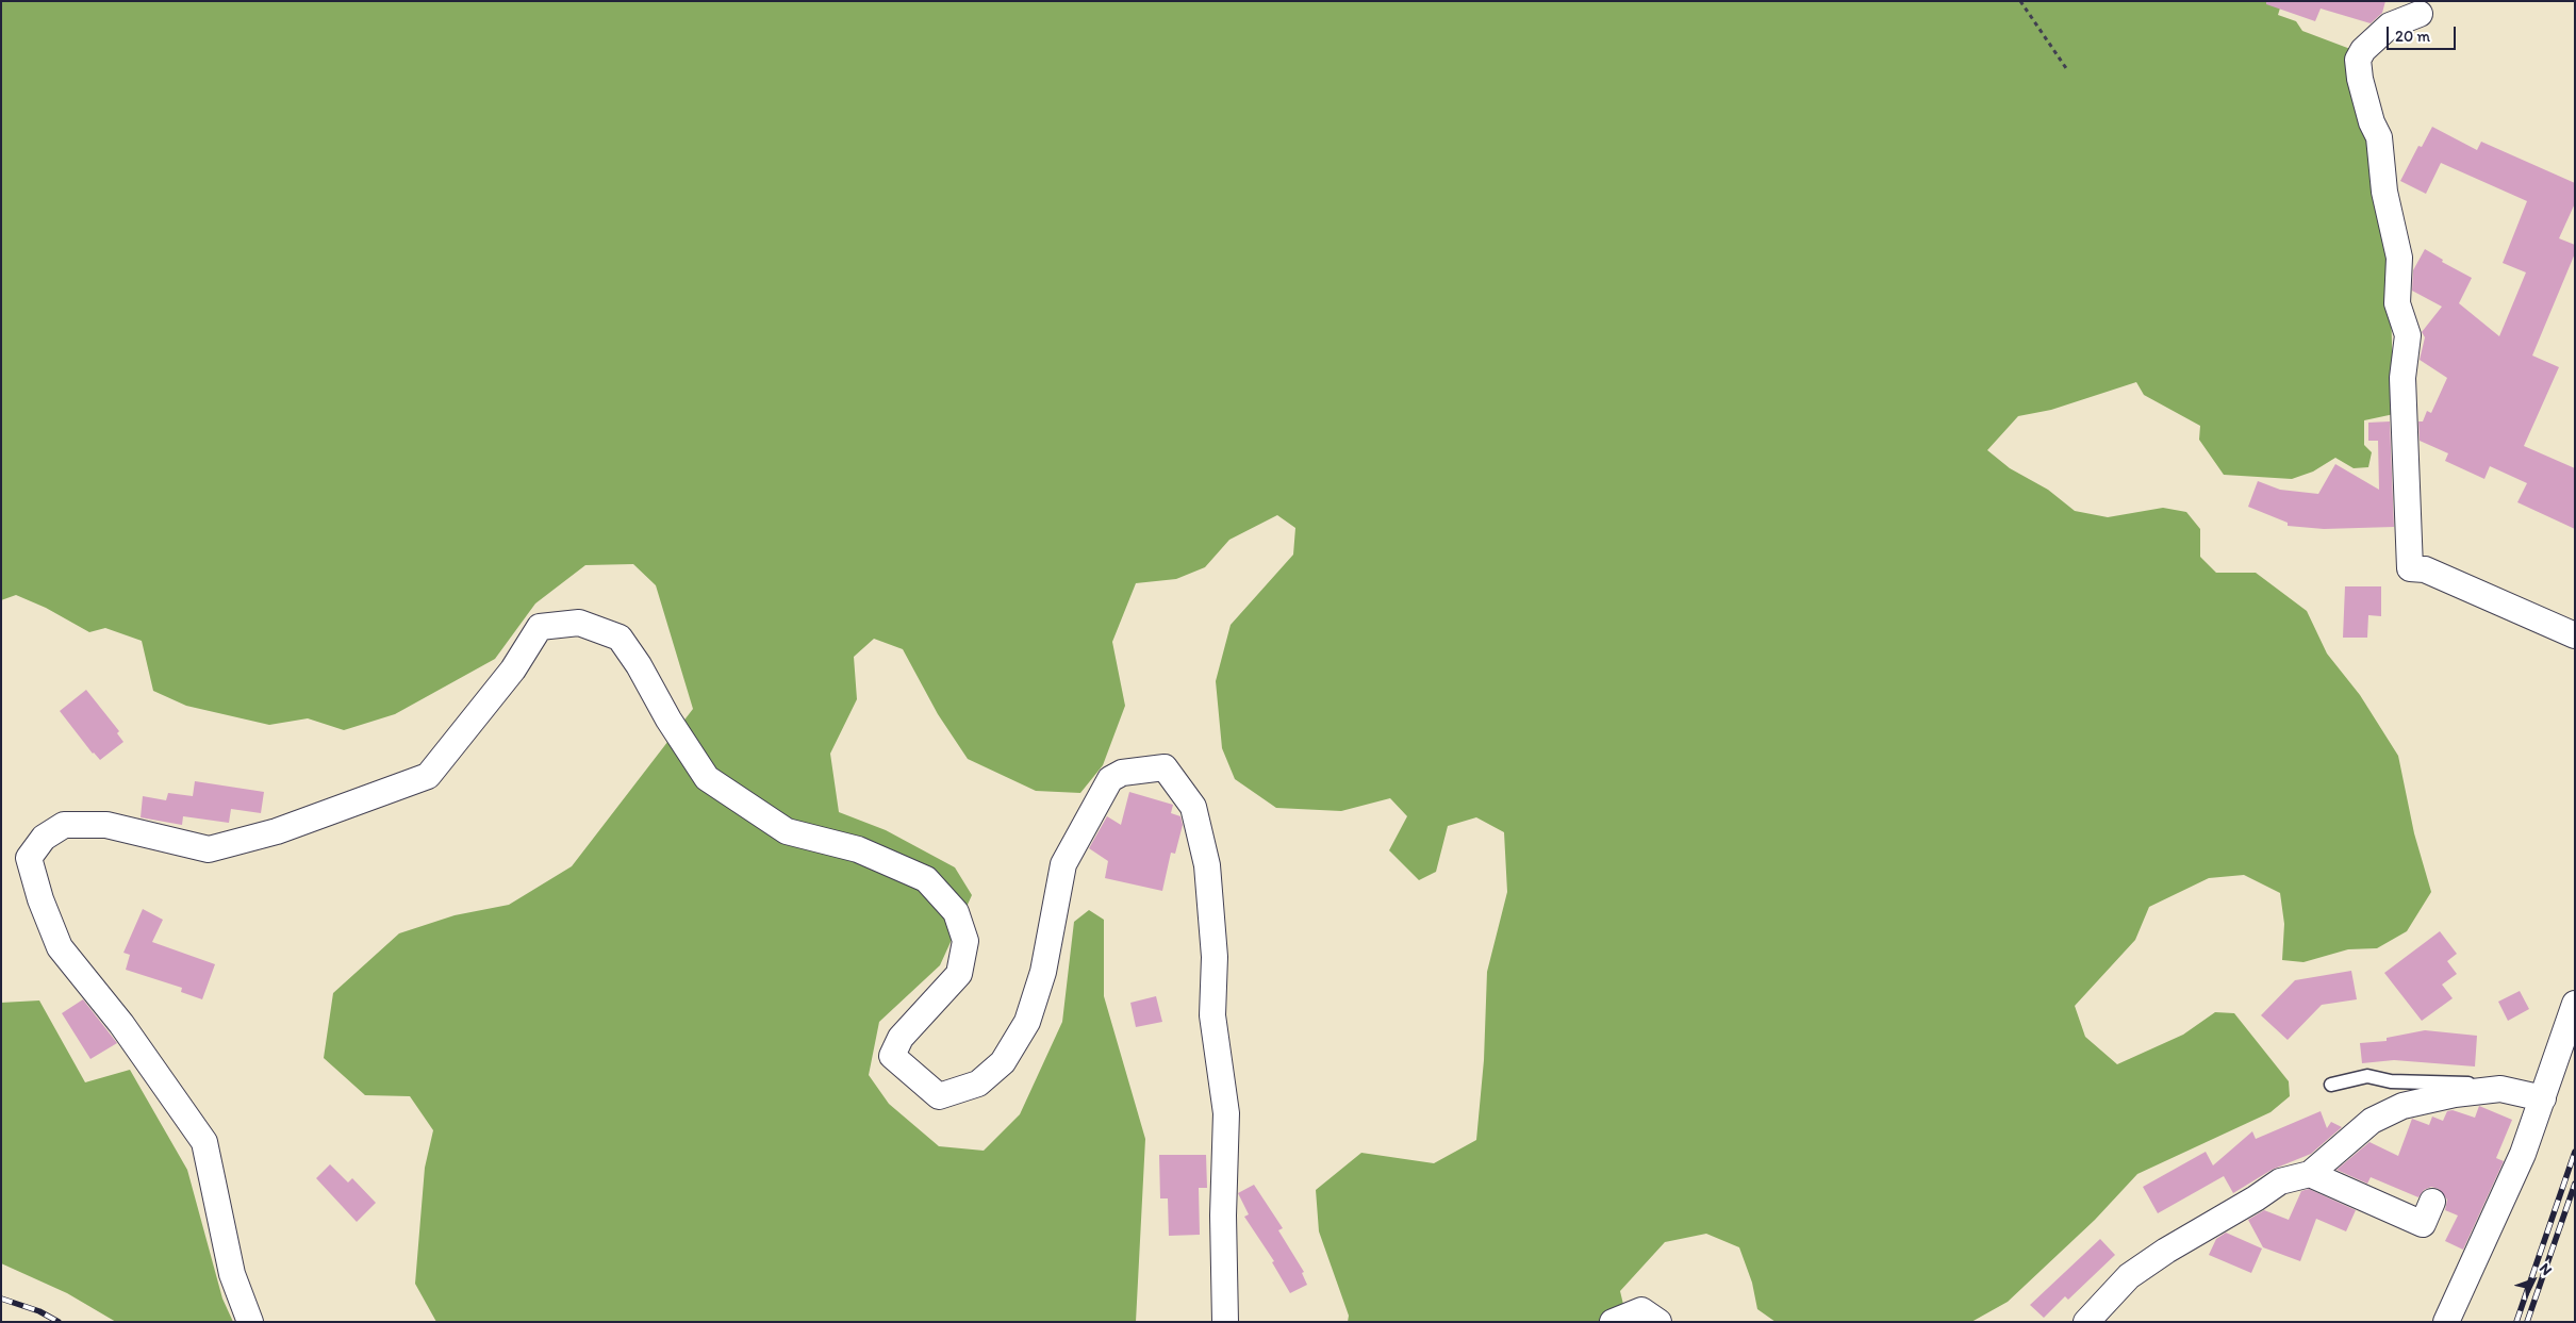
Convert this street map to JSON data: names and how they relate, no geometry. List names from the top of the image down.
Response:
{
  "scale_bar": "20 m",
  "north": "top right"
}
